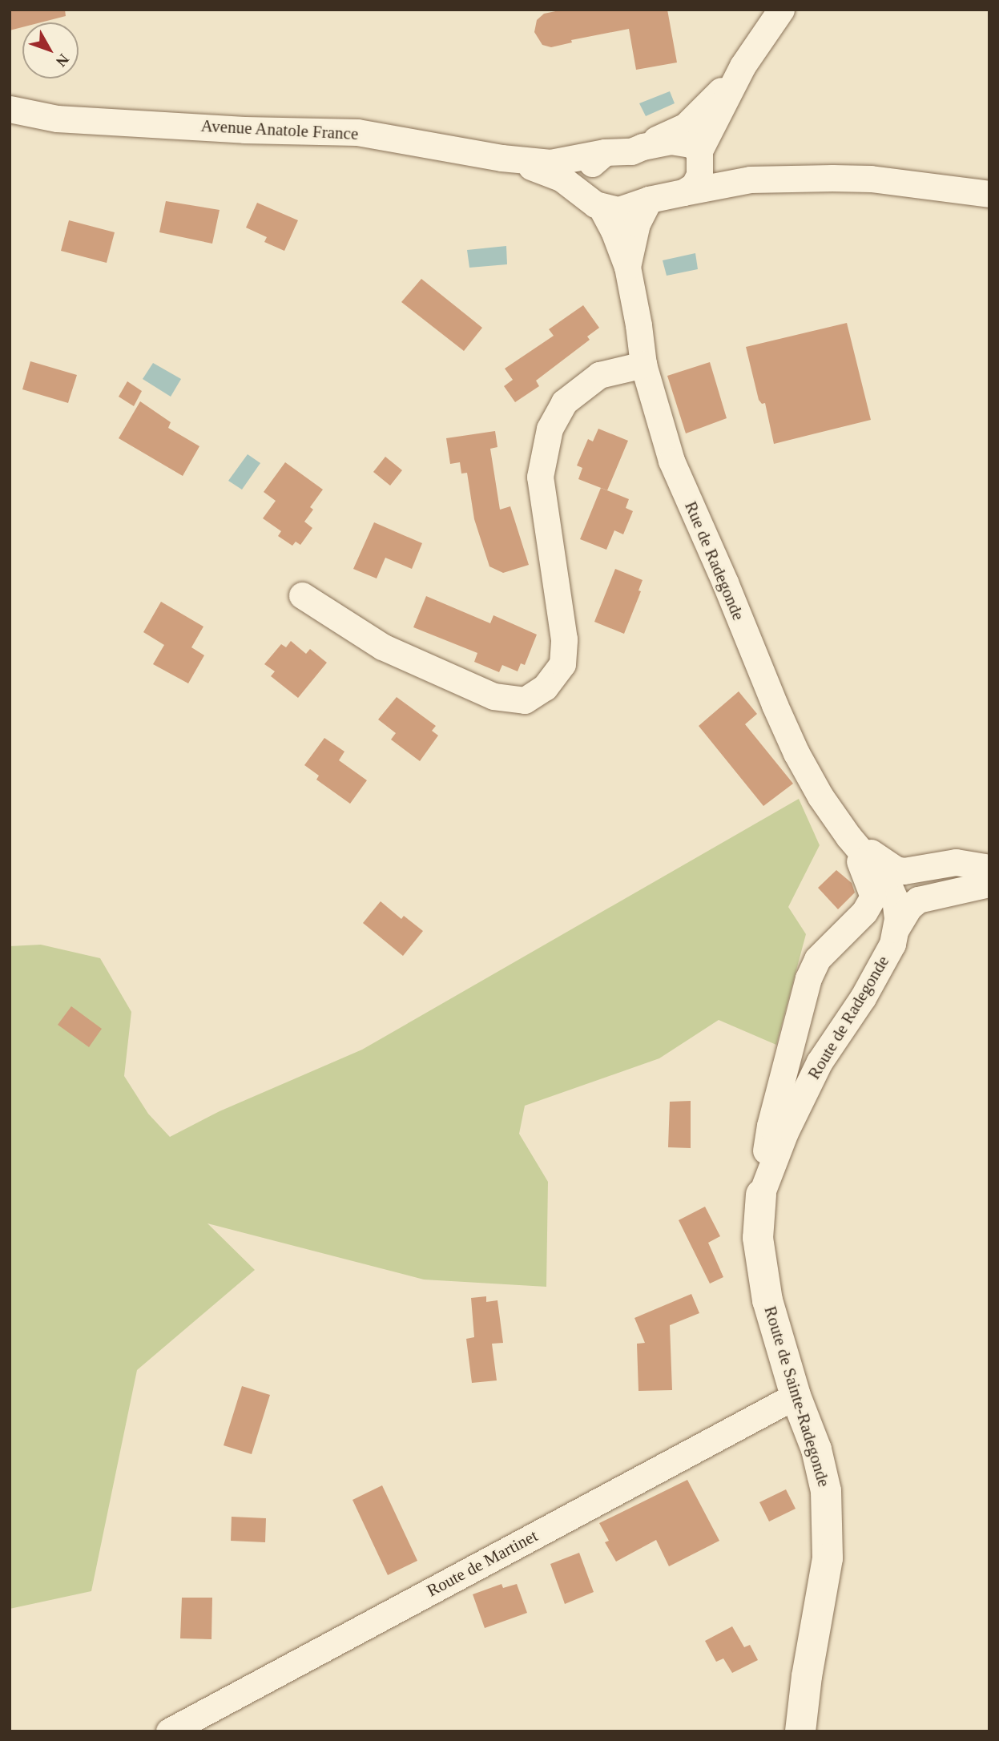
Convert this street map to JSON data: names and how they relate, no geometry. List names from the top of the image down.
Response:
{
  "streets": {
    "street": [
      "Avenue Anatole France",
      "Rue de Radegonde",
      "Route de Radegonde",
      "Route de Sainte-Radegonde",
      "Route de Martinet"
    ]
  },
  "crossings": [
    ["Avenue Anatole France", "Rue de Radegonde"],
    ["Rue de Radegonde", "Route de Radegonde"],
    ["Route de Radegonde", "Route de Sainte-Radegonde"],
    ["Route de Sainte-Radegonde", "Route de Martinet"]
  ],
  "north": "bottom right"
}
